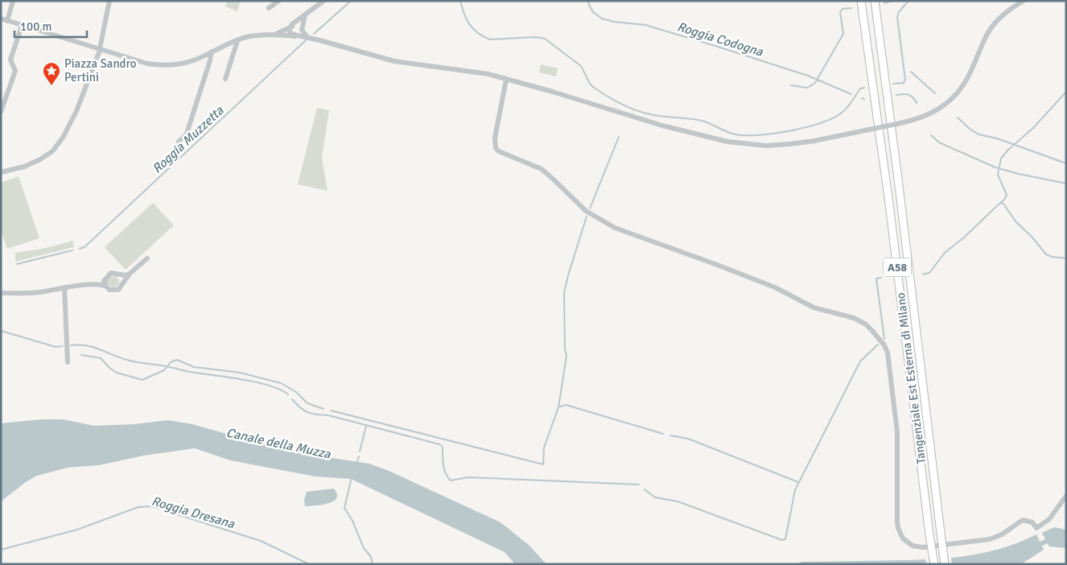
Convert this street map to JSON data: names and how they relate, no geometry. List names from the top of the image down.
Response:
{
  "streets": {
    "highway": ["A58", "Tangenziale Est Esterna di Milano"]
  },
  "water": [
    "Roggia Codogna",
    "Roggia Muzzetta",
    "Canale della Muzza",
    "Roggia Dresana"
  ],
  "places": {
    "place": ["Piazza Sandro Pertini"]
  },
  "scale_bar": "100 m"
}
